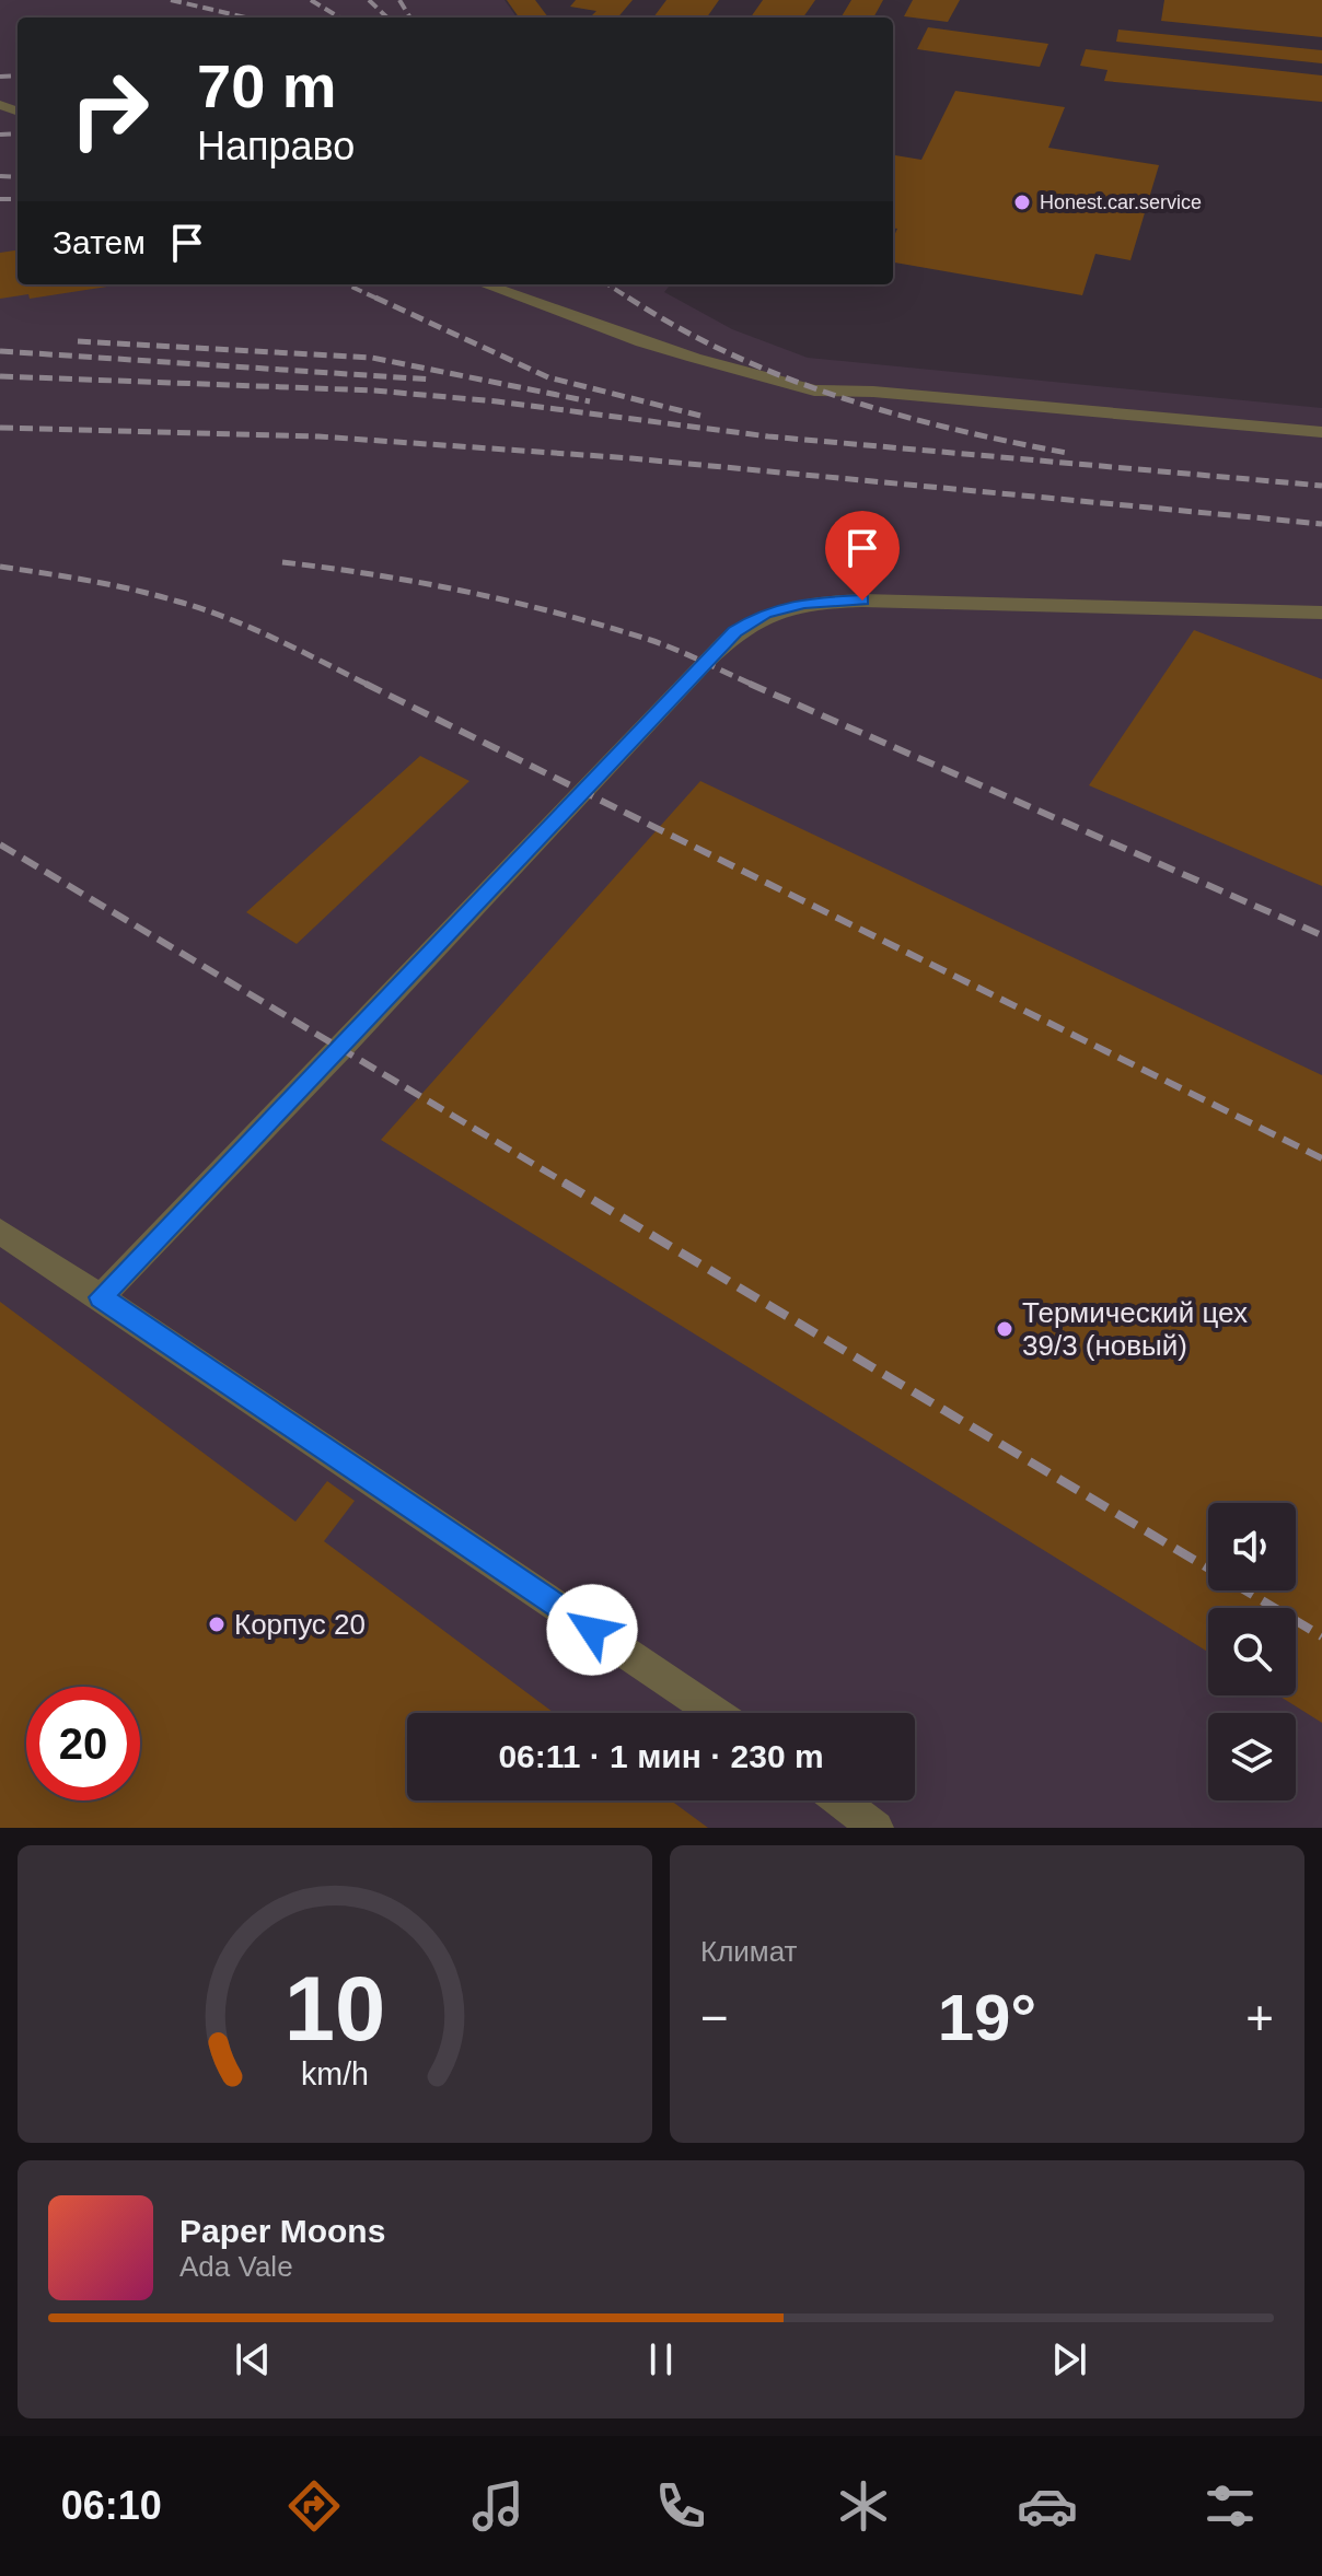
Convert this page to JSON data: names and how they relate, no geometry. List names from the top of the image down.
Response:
{
  "places": ["Honest.car.service", "Термический цех 39/3 (новый)", "Корпус 20"],
  "page": {
    "turn": ["70 m", "Направо"],
    "then": "Затем",
    "limit": "20",
    "trip": "06:11 · 1 мин · 230 m",
    "tile": "Климат",
    "heat": ["−", "19°", "+"],
    "song": ["Paper Moons", "Ada Vale"],
    "tabs": "06:10",
    "gauge": ["10", "km/h"]
  }
}
